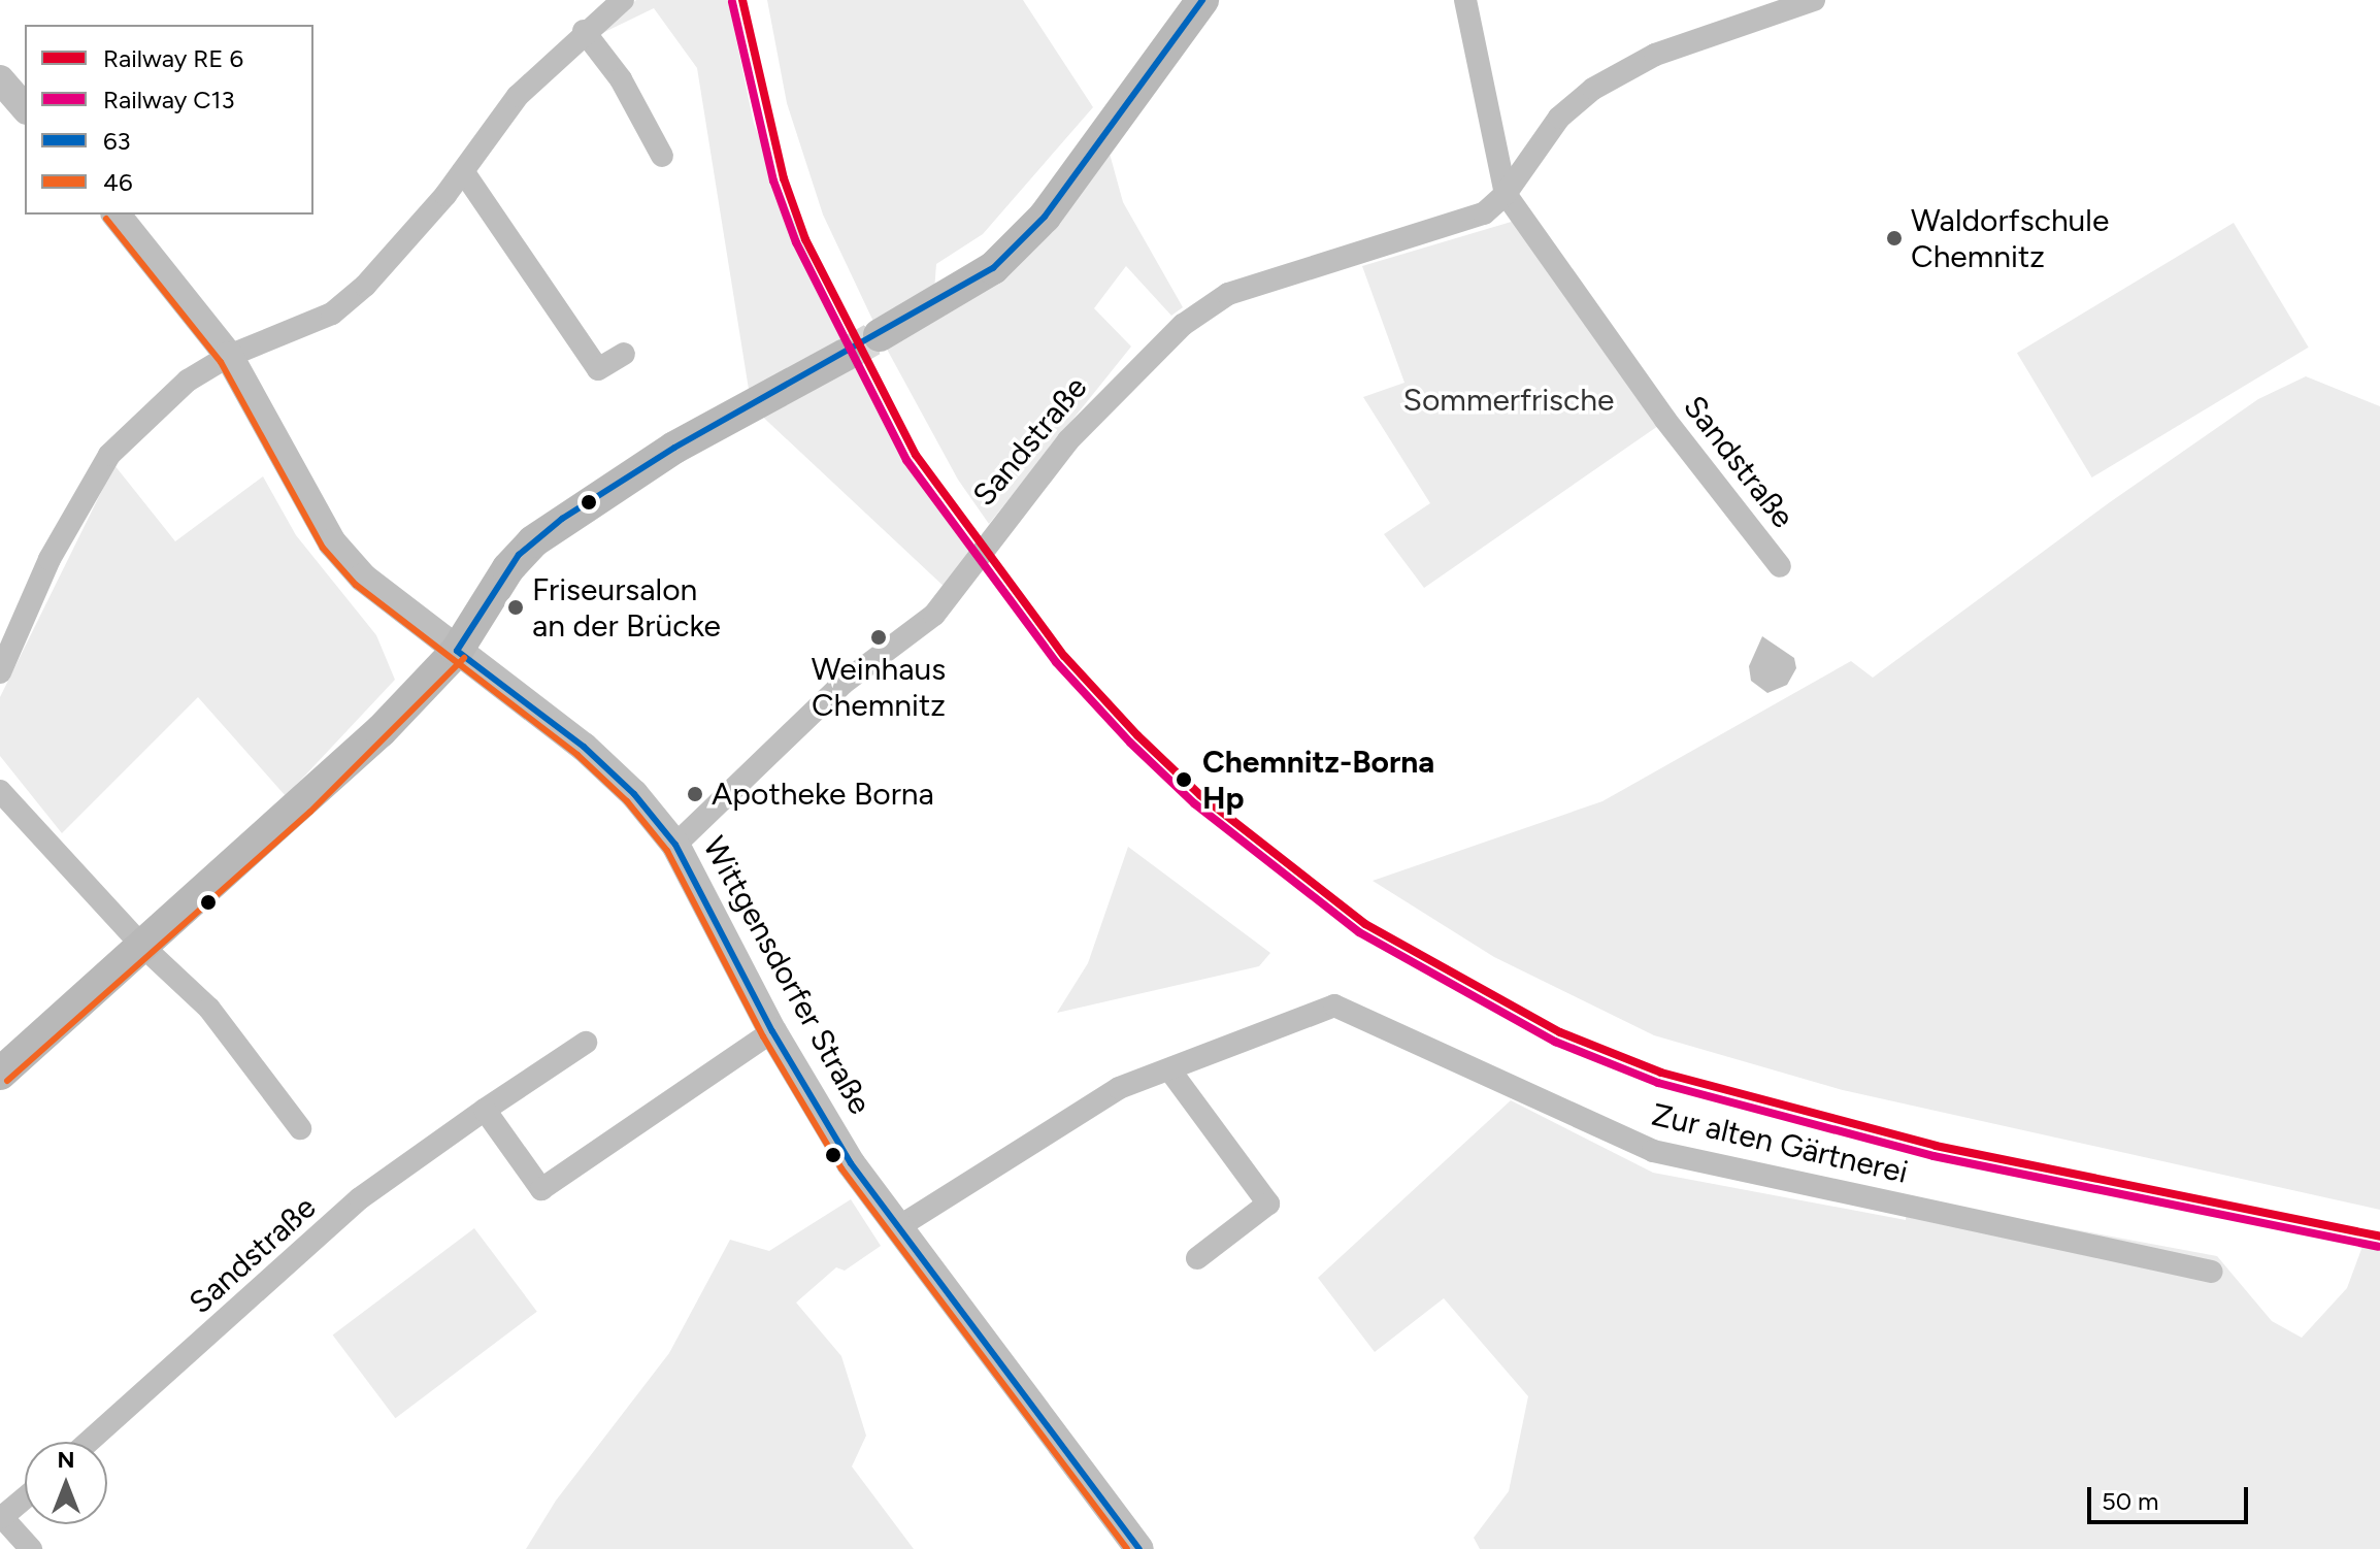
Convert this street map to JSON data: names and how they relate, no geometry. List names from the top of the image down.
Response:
{
  "streets": {
    "street": ["Sandstraße", "Wittgensdorfer Straße", "Zur alten Gärtnerei"]
  },
  "crossings": [
    ["Sandstraße", "Wittgensdorfer Straße"],
    ["Wittgensdorfer Straße", "Zur alten Gärtnerei"]
  ],
  "parks": ["Sommerfrische"],
  "places": [
    "Waldorfschule Chemnitz",
    "Friseursalon an der Brücke",
    "Weinhaus Chemnitz",
    "Chemnitz-Borna Hp",
    "Apotheke Borna"
  ],
  "lines": ["transit line 63", "rail line C13", "transit line 46"],
  "legend": [
    "Railway RE 6",
    "Railway C13",
    "63",
    "46"
  ],
  "scale_bar": "50 m",
  "north": "top"
}
